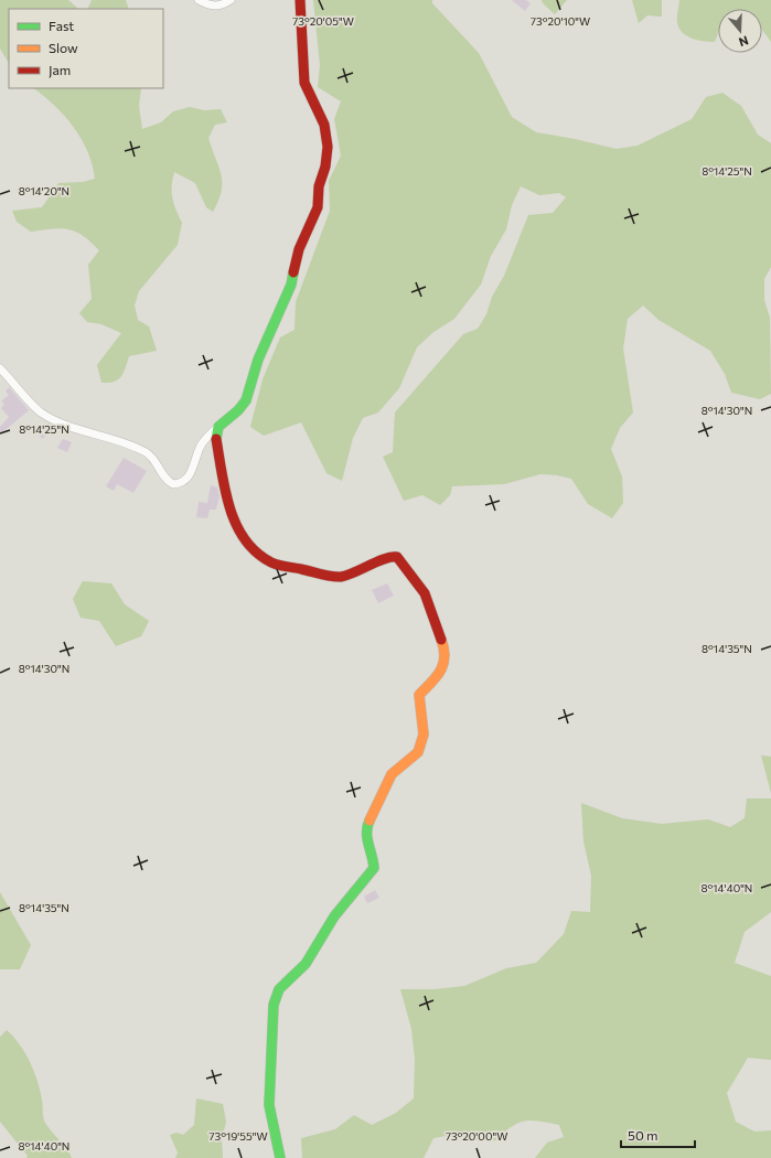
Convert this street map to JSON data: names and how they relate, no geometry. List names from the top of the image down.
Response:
{
  "legend": ["Fast", "Slow", "Jam"],
  "scale_bar": "50 m",
  "north": "bottom",
  "coordinates": [
    "73°20'05\"W",
    "73°20'10\"W",
    "8°14'25\"N",
    "8°14'20\"N",
    "8°14'30\"N",
    "8°14'35\"N",
    "8°14'40\"N",
    "73°19'55\"W",
    "73°20'00\"W"
  ]
}
